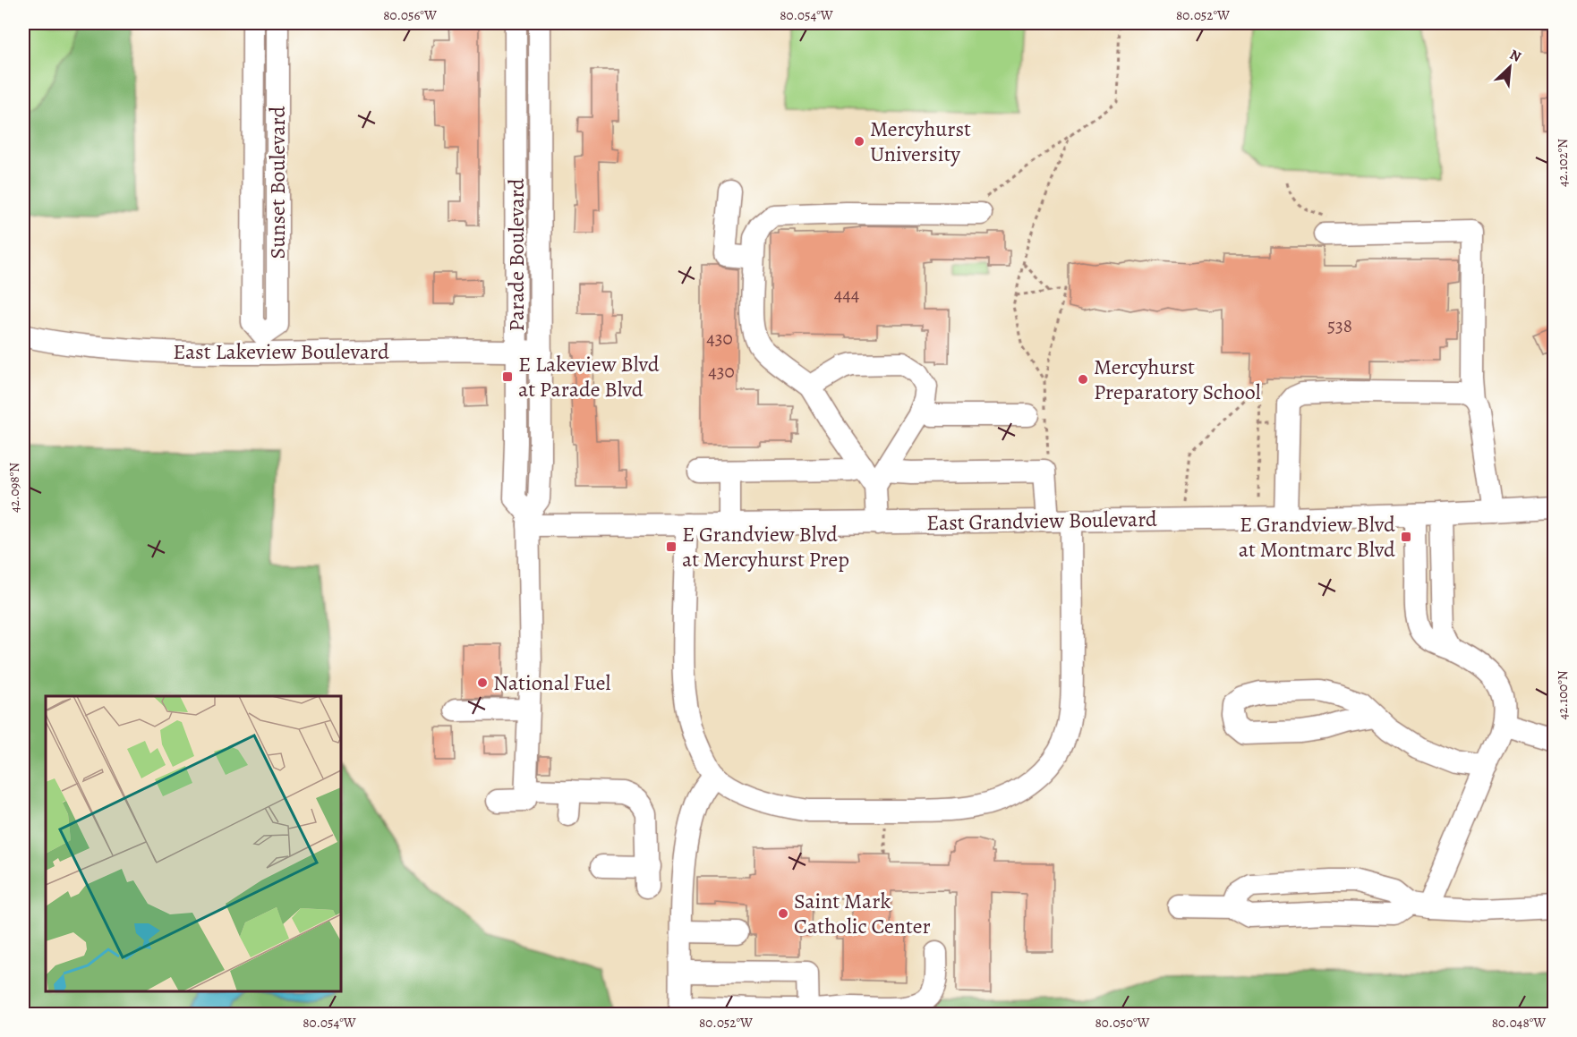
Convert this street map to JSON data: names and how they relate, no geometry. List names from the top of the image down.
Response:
{
  "streets": {
    "street": [
      "Sunset Boulevard",
      "Parade Boulevard",
      "East Lakeview Boulevard",
      "East Grandview Boulevard"
    ]
  },
  "crossings": [
    ["Sunset Boulevard", "East Lakeview Boulevard"],
    ["Parade Boulevard", "East Lakeview Boulevard"],
    ["Parade Boulevard", "East Grandview Boulevard"]
  ],
  "places": {
    "other": [
      "Mercyhurst University",
      "Mercyhurst Preparatory School",
      "National Fuel",
      "Saint Mark Catholic Center"
    ],
    "transit": ["E Lakeview Blvd at Parade Blvd", "E Grandview Blvd at Montmarc Blvd", "E Grandview Blvd at Mercyhurst Prep"]
  },
  "house_numbers": [
    "444",
    "538",
    "430",
    "430"
  ],
  "north": "top right",
  "coordinates": [
    "80.056°W",
    "80.054°W",
    "80.052°W",
    "42.102°N",
    "42.098°N",
    "42.100°N",
    "80.050°W",
    "80.048°W"
  ]
}
